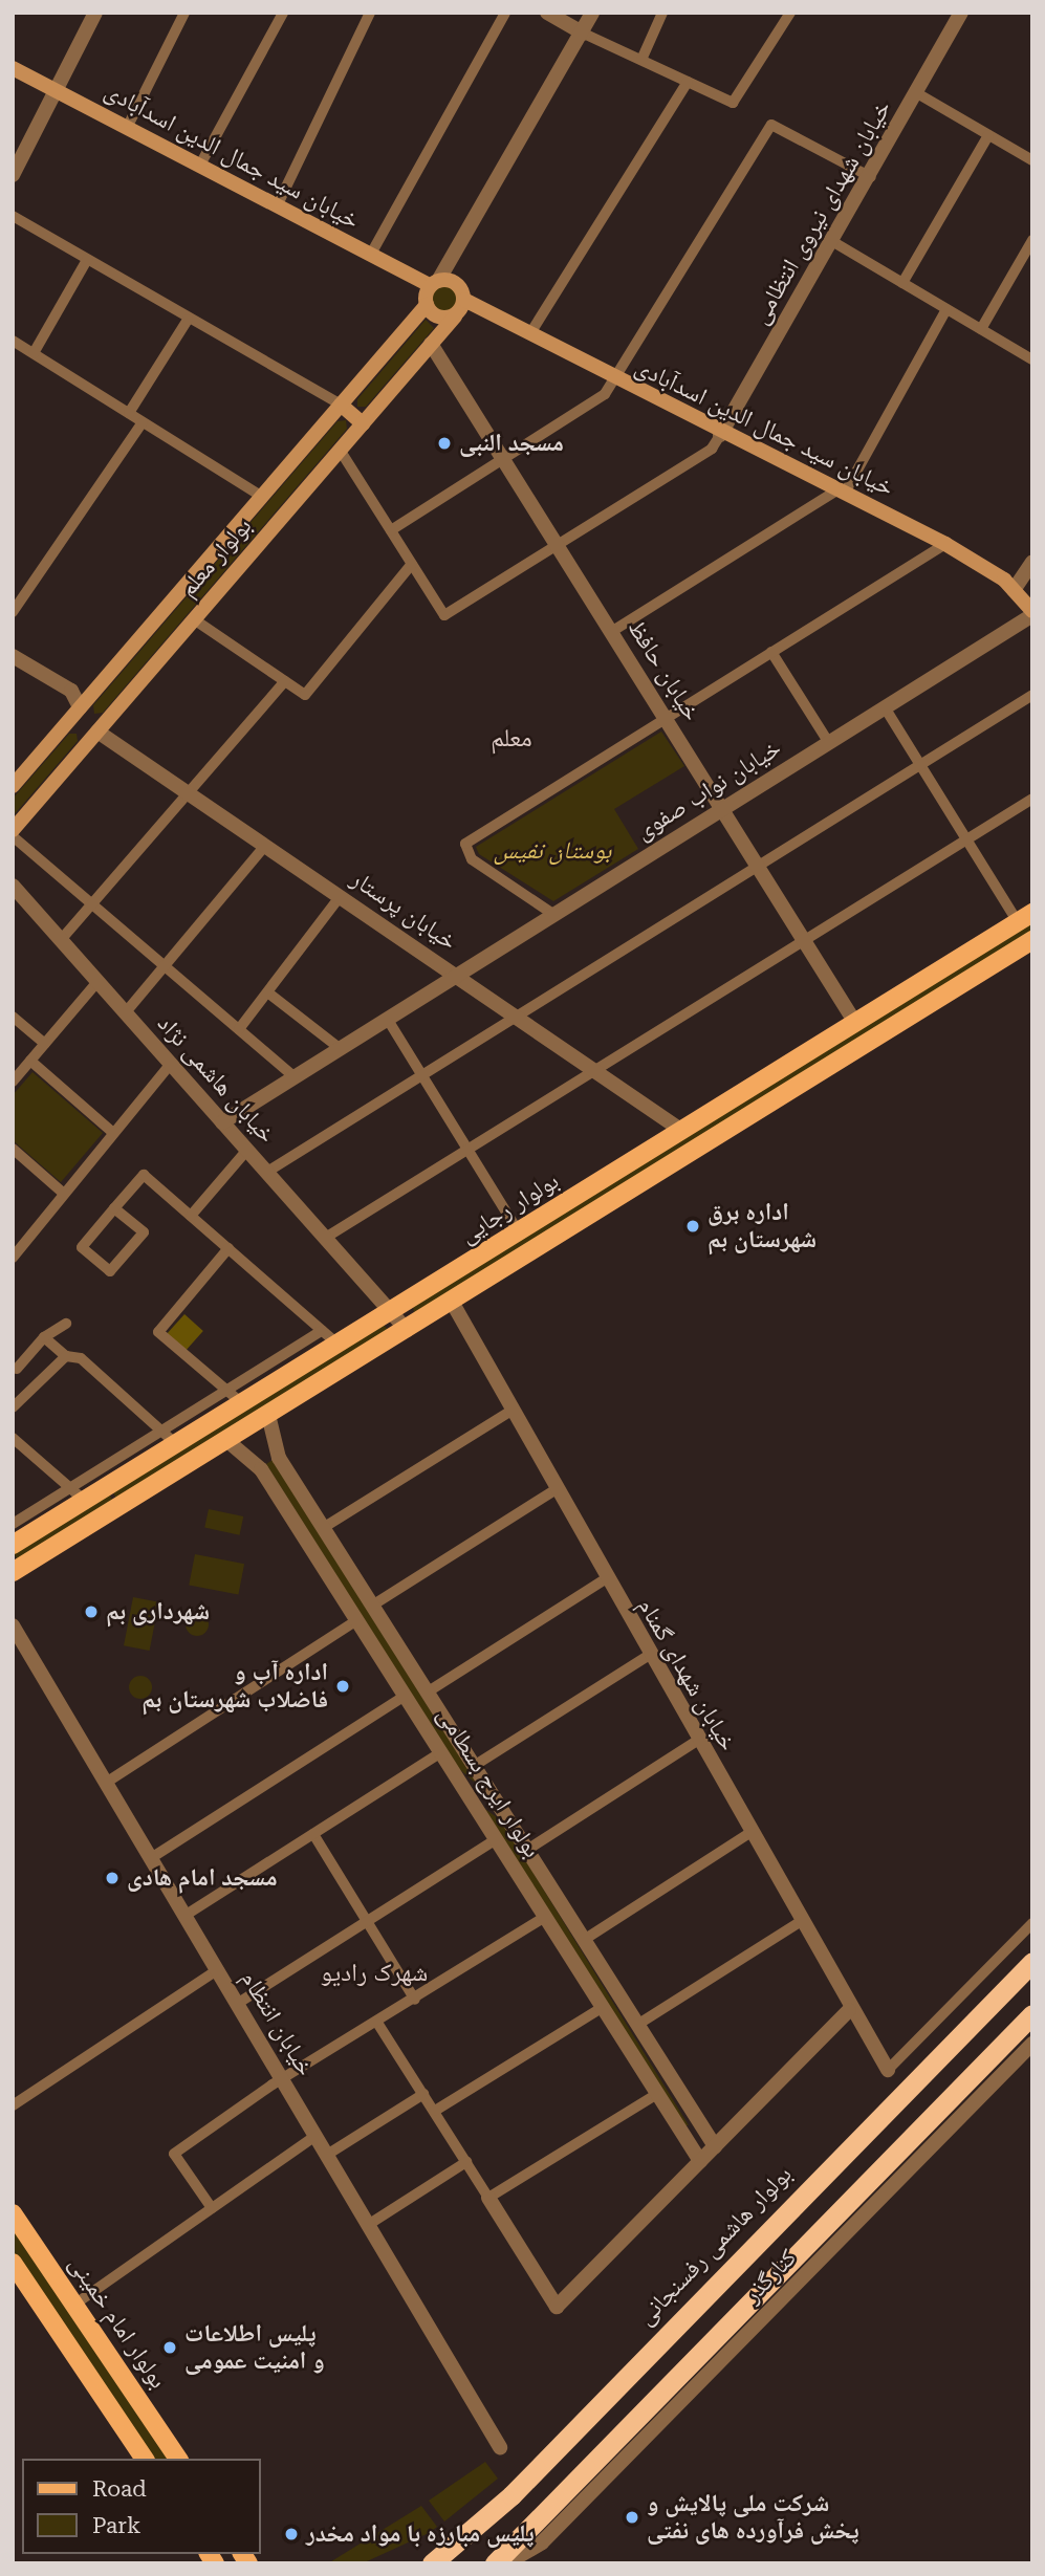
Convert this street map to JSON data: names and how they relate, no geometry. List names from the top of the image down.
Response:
{
  "streets": {
    "highway": ["بولوار هاشمی رفسنجانی"],
    "main road": [
      "خیابان سید جمال الدین اسدآبادی",
      "بولوار معلم",
      "بولوار رجایی",
      "بولوار امام خمینی"
    ],
    "street": [
      "خیابان شهدای نیروی انتظامی",
      "خیابان حافظ",
      "خیابان نواب صفوی",
      "خیابان پرستار",
      "خیابان هاشمی نژاد",
      "خیابان شهدای گمنام",
      "بولوار ایرج بسطامی",
      "خیابان انتظام",
      "کنارگذر"
    ]
  },
  "crossings": [
    ["خیابان سید جمال الدین اسدآبادی", "خیابان شهدای نیروی انتظامی"],
    ["خیابان سید جمال الدین اسدآبادی", "بولوار معلم"],
    ["خیابان سید جمال الدین اسدآبادی", "خیابان نواب صفوی"],
    ["بولوار معلم", "خیابان حافظ"],
    ["بولوار معلم", "خیابان پرستار"],
    ["خیابان حافظ", "خیابان نواب صفوی"],
    ["خیابان حافظ", "بولوار رجایی"],
    ["خیابان نواب صفوی", "خیابان پرستار"],
    ["خیابان نواب صفوی", "خیابان هاشمی نژاد"],
    ["خیابان پرستار", "بولوار رجایی"],
    ["خیابان هاشمی نژاد", "بولوار رجایی"],
    ["بولوار رجایی", "خیابان شهدای گمنام"],
    ["بولوار رجایی", "بولوار ایرج بسطامی"]
  ],
  "districts": ["معلم", "شهرک رادیو"],
  "parks": ["بوستان نفیس"],
  "places": [
    "مسجد النبی",
    "اداره برق شهرستان بم",
    "شهرداری بم",
    "اداره آب و فاضلاب شهرستان بم",
    "مسجد امام هادی",
    "پلیس اطلاعات و امنیت عمومی",
    "شرکت ملی پالایش و پخش فرآورده های نفتی",
    "پلیس مبارزه با مواد مخدر"
  ],
  "legend": ["Road", "Park"]
}
